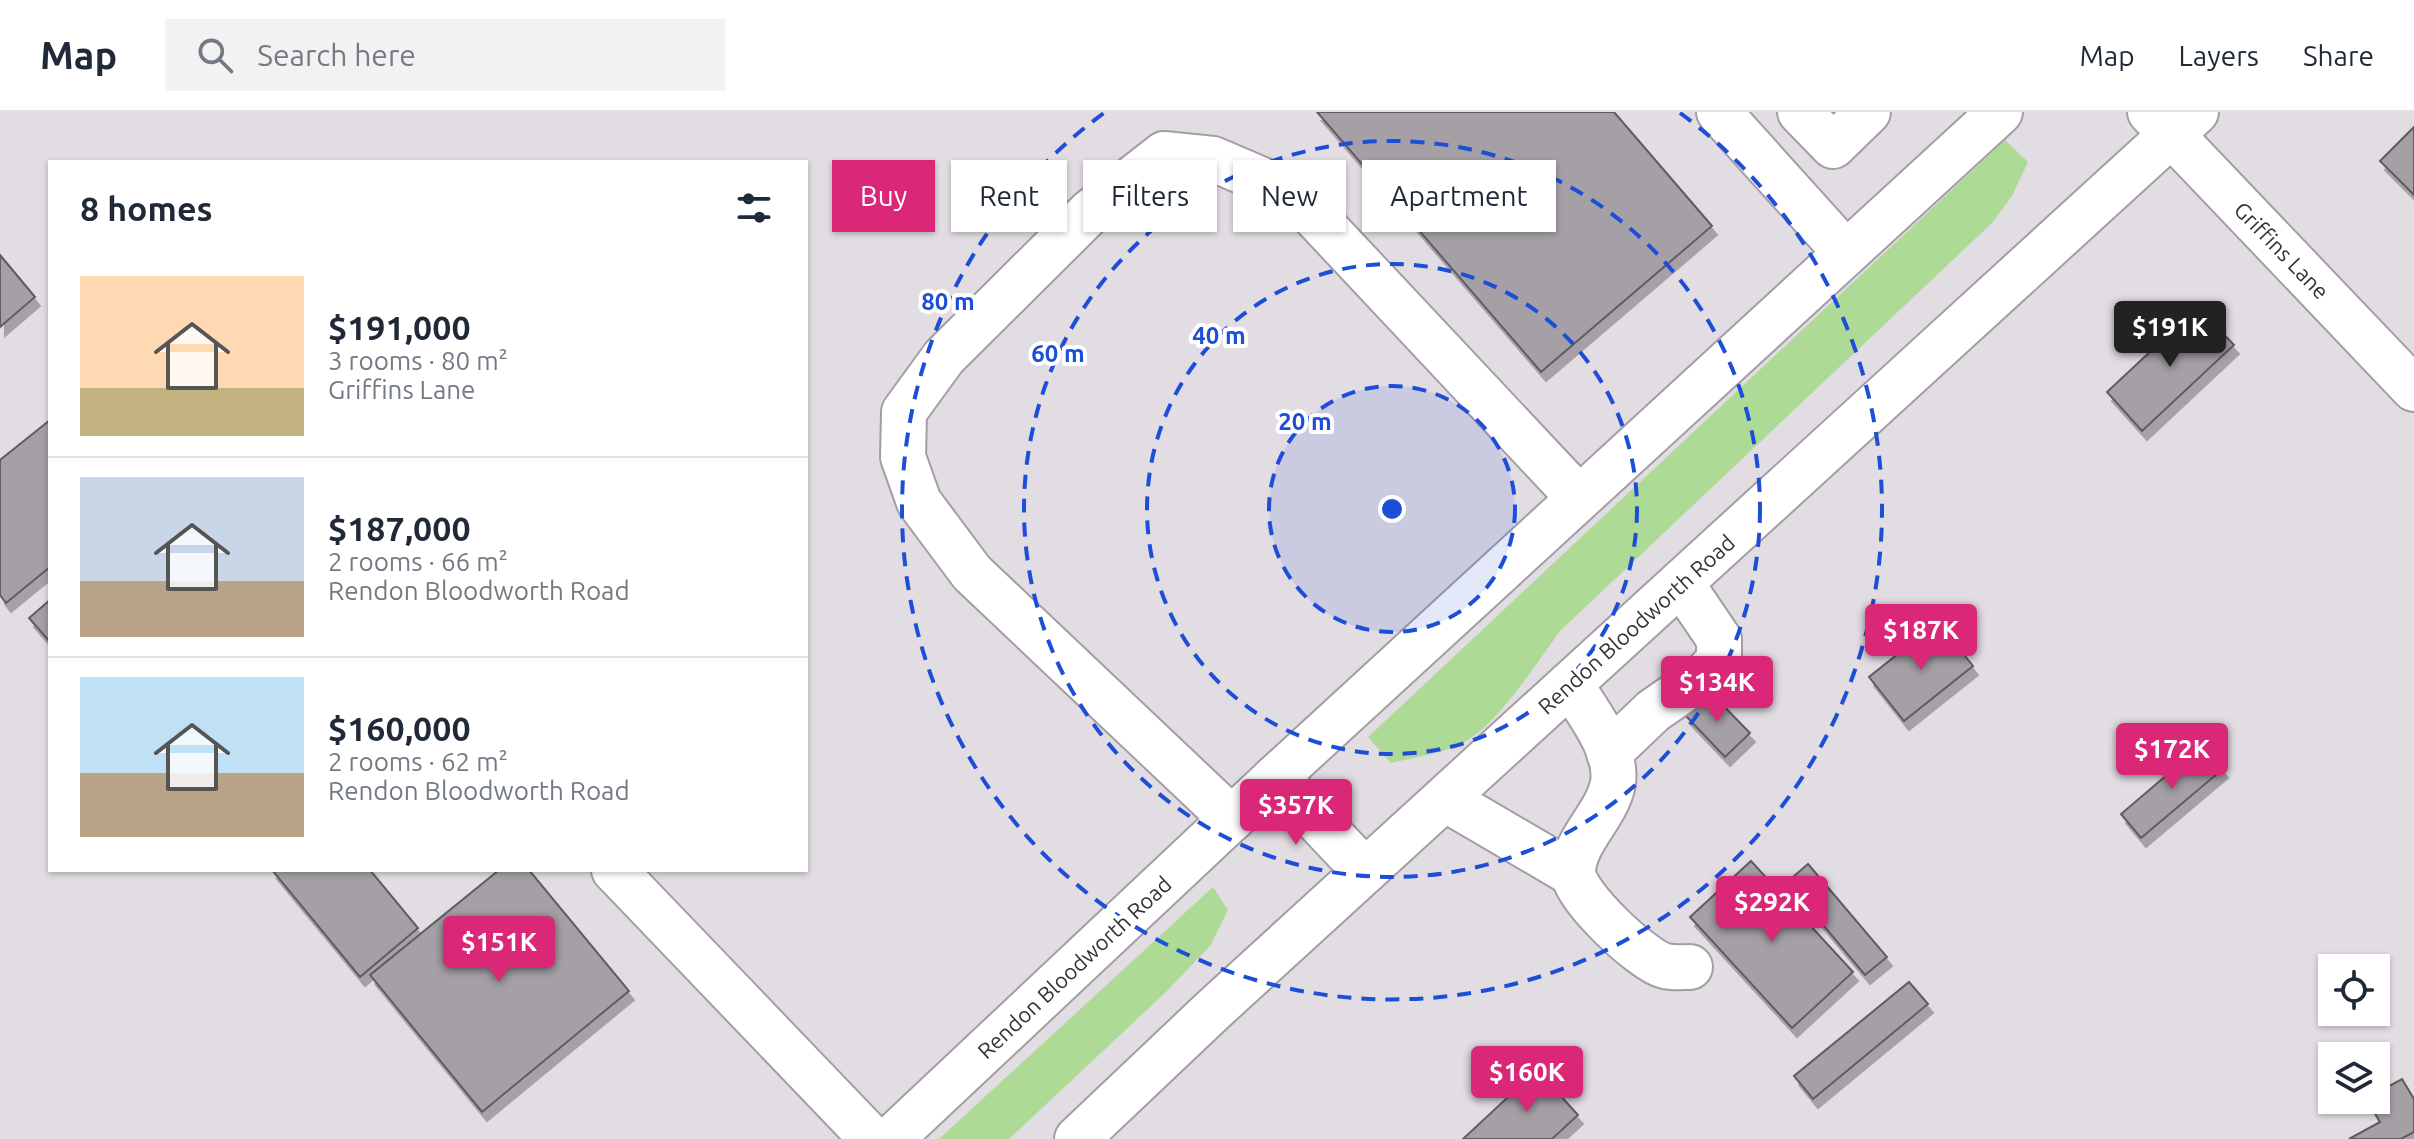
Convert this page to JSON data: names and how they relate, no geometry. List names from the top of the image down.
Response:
{
  "streets": {
    "main road": ["Griffins Lane", "Rendon Bloodworth Road"]
  },
  "crossings": [
    ["Griffins Lane", "Rendon Bloodworth Road"]
  ],
  "page": {
    "header": "Map",
    "search": "Search here",
    "nav": ["Map", "Layers", "Share"],
    "chip": [
      "Buy",
      "Rent",
      "Filters",
      "New",
      "Apartment"
    ],
    "heading": "8 homes",
    "list": [
      {
        "name": "$191,000",
        "note": "3 rooms · 80 m² · Griffins Lane"
      },
      {
        "name": "$187,000",
        "note": "2 rooms · 66 m² · Rendon Bloodworth Road"
      },
      {
        "name": "$160,000",
        "note": "2 rooms · 62 m² · Rendon Bloodworth Road"
      }
    ],
    "price": [
      "$191K",
      "$187K",
      "$134K",
      "$172K",
      "$357K",
      "$292K",
      "$151K",
      "$160K"
    ]
  },
  "rings": [
    "80 m",
    "40 m",
    "60 m",
    "20 m"
  ]
}
